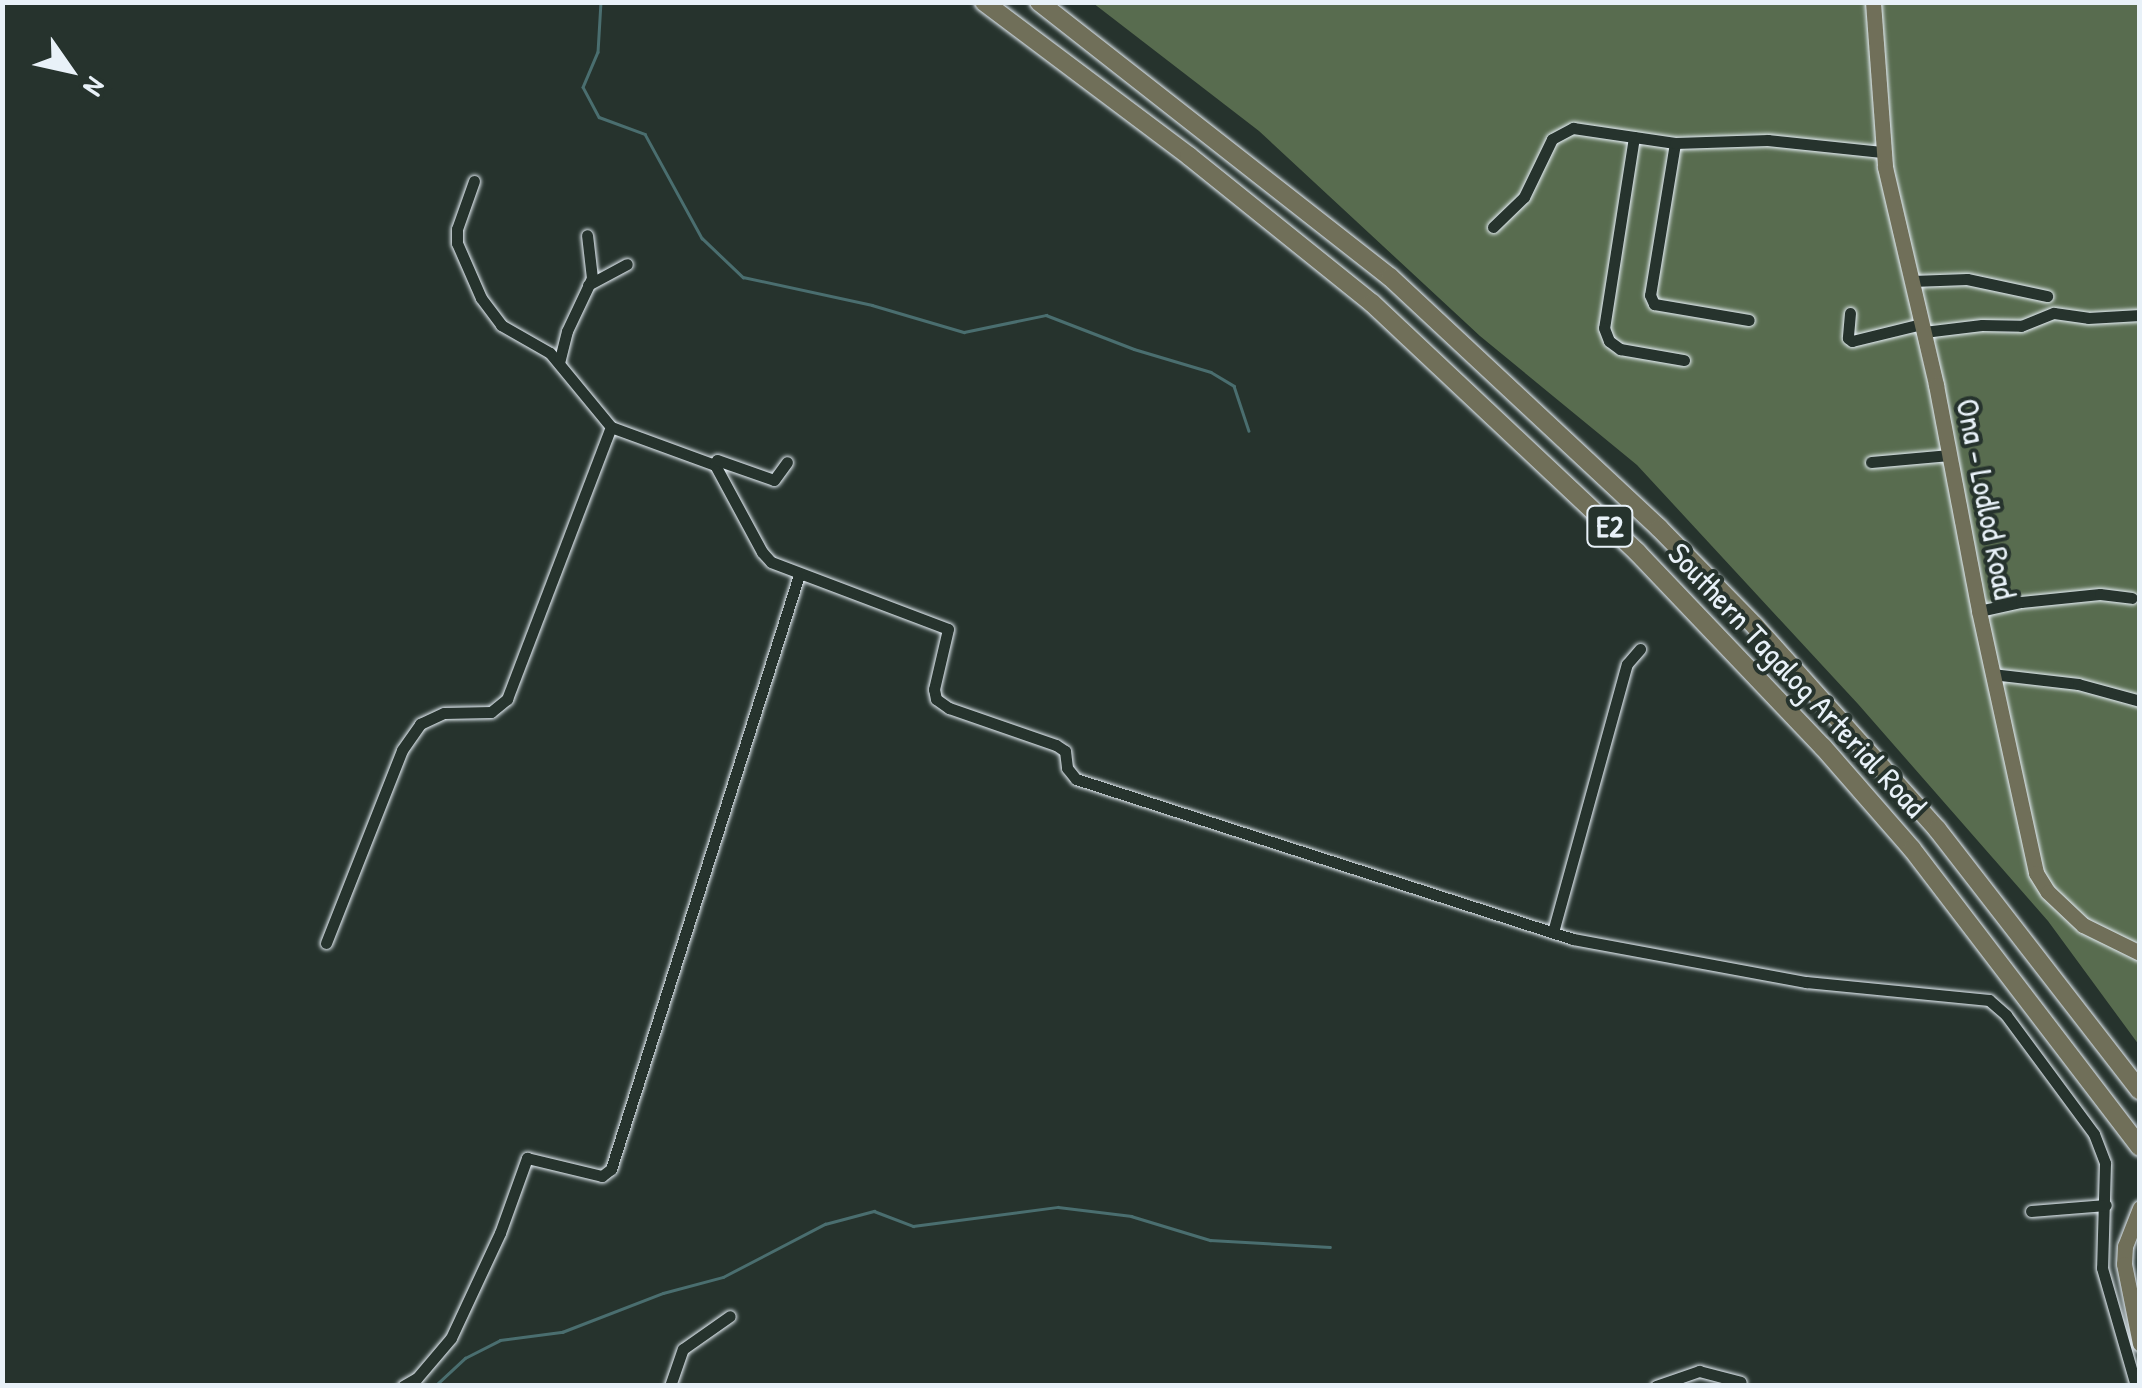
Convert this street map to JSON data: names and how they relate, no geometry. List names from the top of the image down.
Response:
{
  "streets": {
    "highway": ["E2", "Southern Tagalog Arterial Road"],
    "main road": ["Ona - Lodlod Road"]
  },
  "north": "bottom right"
}
